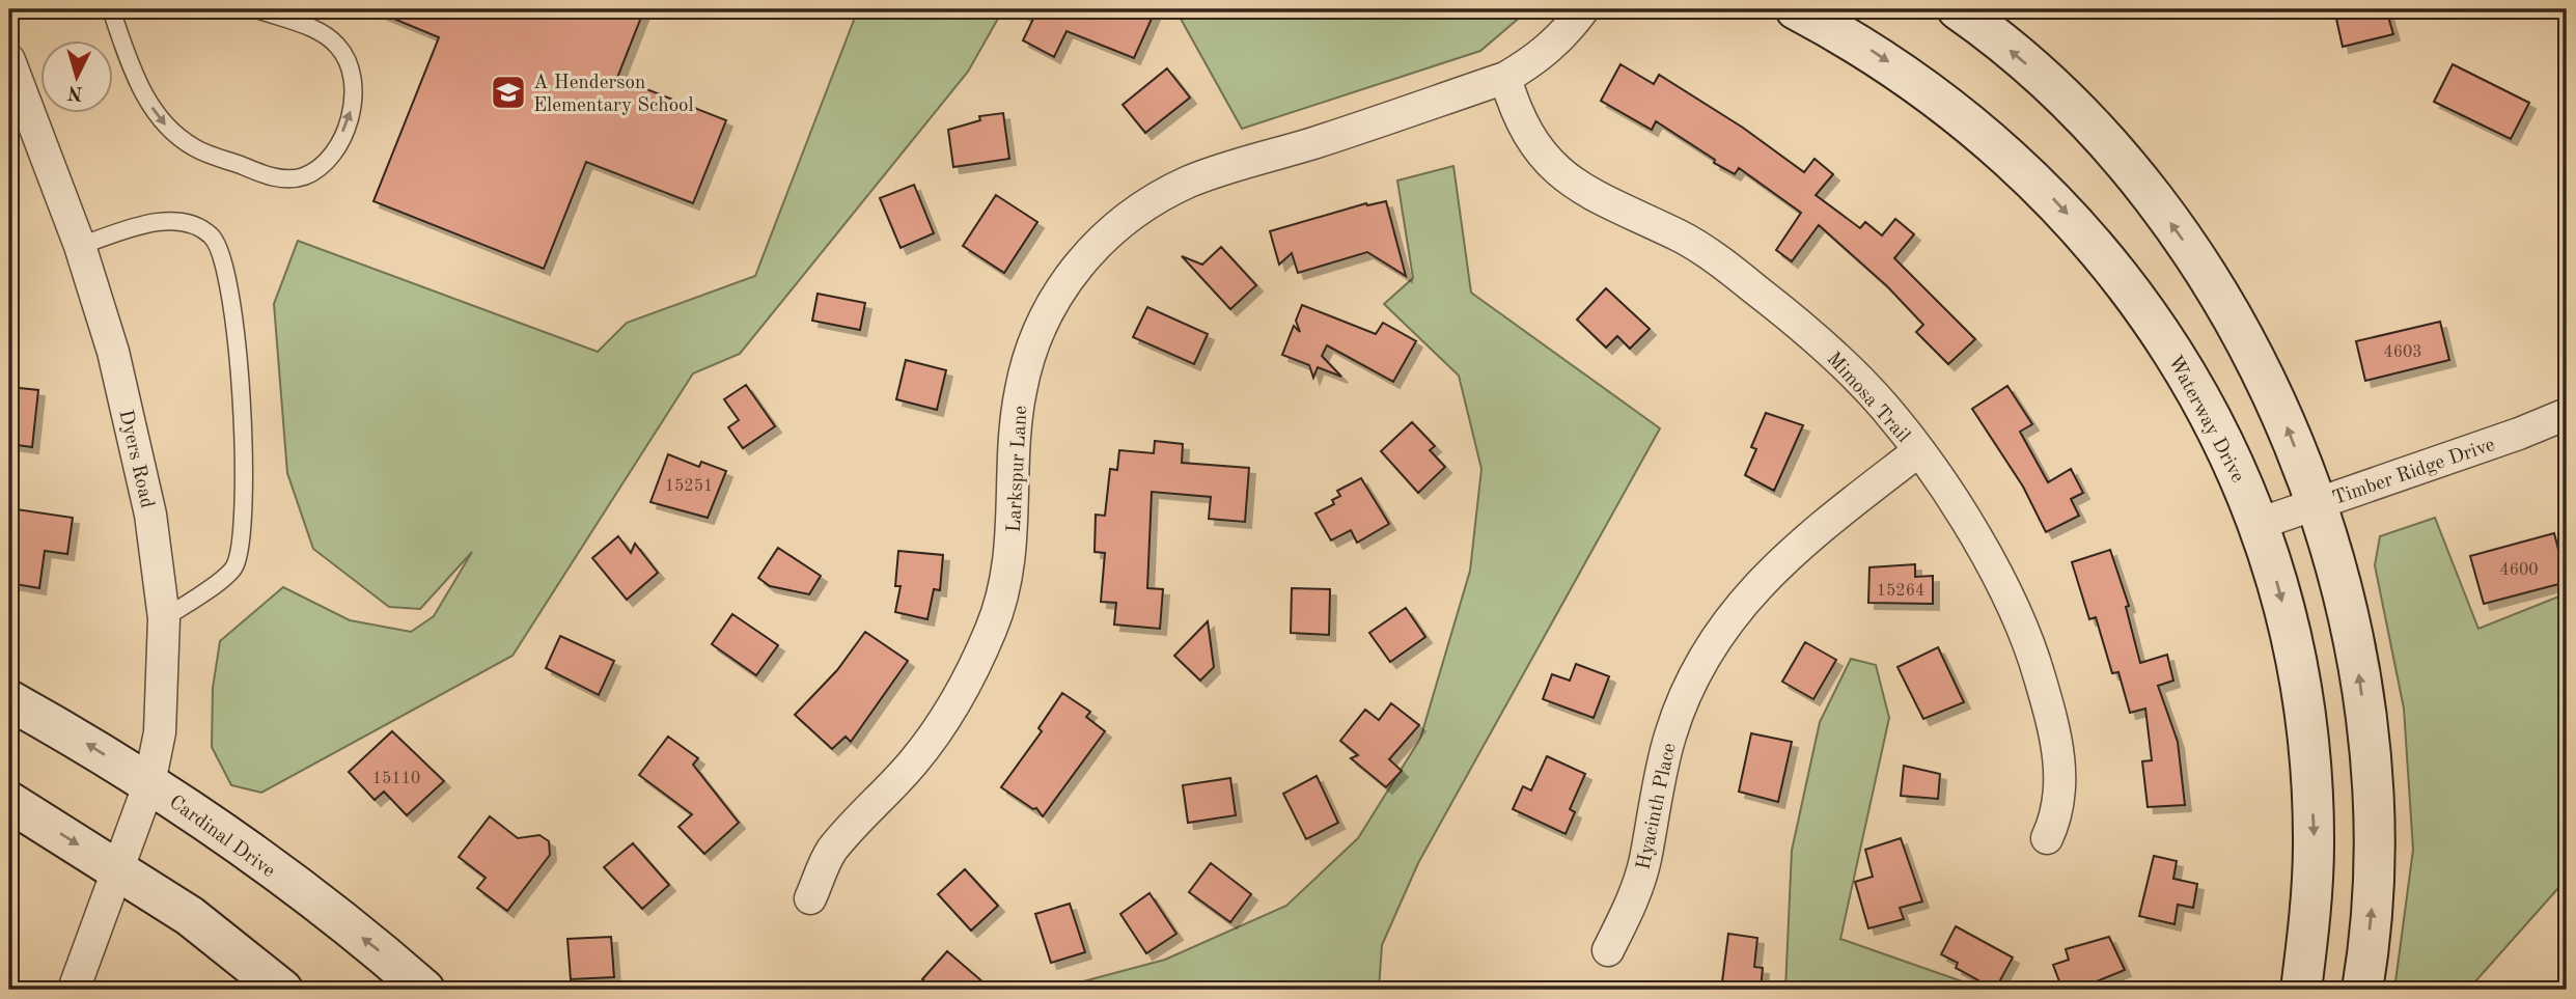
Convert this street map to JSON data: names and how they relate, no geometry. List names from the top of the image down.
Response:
{
  "streets": {
    "main road": ["Waterway Drive", "Cardinal Drive"],
    "street": [
      "Mimosa Trail",
      "Dyers Road",
      "Larkspur Lane",
      "Timber Ridge Drive",
      "Hyacinth Place"
    ]
  },
  "crossings": [
    ["Mimosa Trail", "Larkspur Lane"],
    ["Mimosa Trail", "Hyacinth Place"],
    ["Waterway Drive", "Timber Ridge Drive"],
    ["Dyers Road", "Cardinal Drive"]
  ],
  "places": {
    "school or university": ["A Henderson Elementary School"]
  },
  "house_numbers": [
    "4603",
    "15251",
    "4600",
    "15264",
    "15110"
  ],
  "north": "bottom"
}
